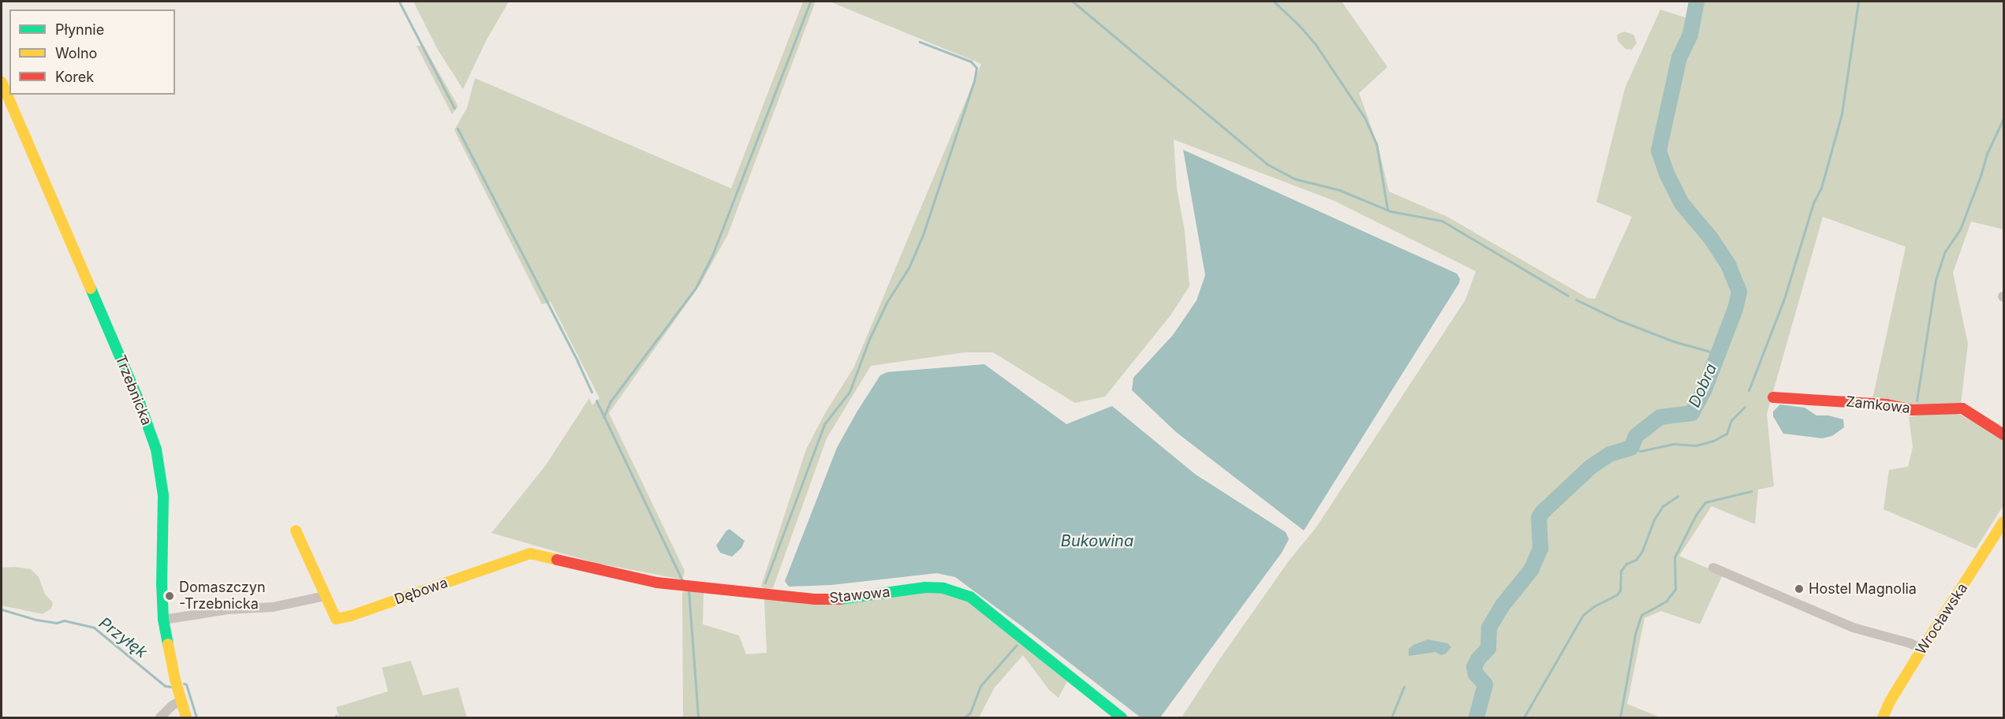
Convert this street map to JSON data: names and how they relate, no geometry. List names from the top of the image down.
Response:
{
  "streets": {
    "street": [
      "Trzebnicka",
      "Zamkowa",
      "Dębowa",
      "Stawowa",
      "Wrocławska"
    ]
  },
  "crossings": [
    ["Dębowa", "Stawowa"]
  ],
  "water": ["Dobra", "Bukowina", "Przyłęk"],
  "places": ["Hostel Magnolia", "Domaszczyn -Trzebnicka"],
  "legend": ["Płynnie", "Wolno", "Korek"]
}
